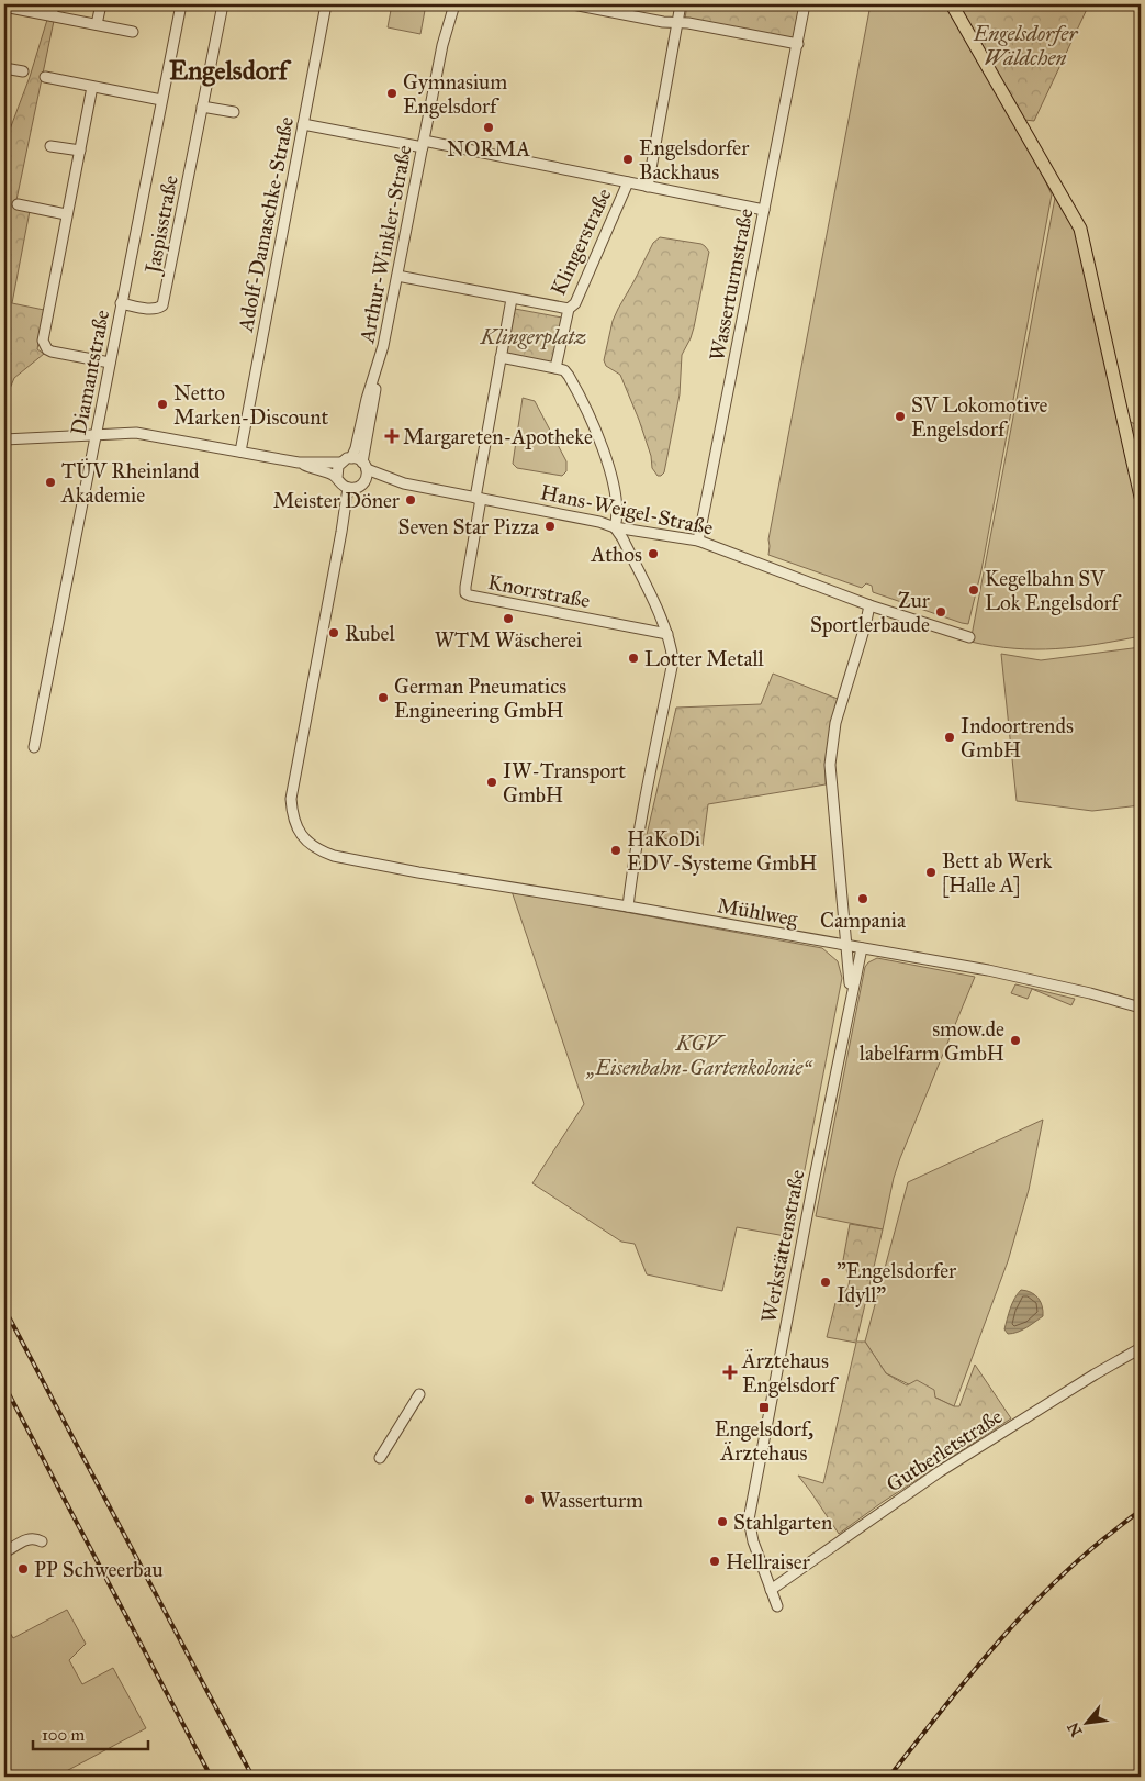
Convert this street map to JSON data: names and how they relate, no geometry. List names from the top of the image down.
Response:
{
  "streets": {
    "street": [
      "Jaspisstraße",
      "Adolf-Damaschke-Straße",
      "Klingerstraße",
      "Arthur-Winkler-Straße",
      "Wasserturmstraße",
      "Diamantstraße",
      "Hans-Weigel-Straße",
      "Knorrstraße",
      "Mühlweg",
      "Werkstättenstraße",
      "Gutberletstraße"
    ]
  },
  "crossings": [
    ["Jaspisstraße", "Diamantstraße"],
    ["Arthur-Winkler-Straße", "Hans-Weigel-Straße"],
    ["Arthur-Winkler-Straße", "Mühlweg"],
    ["Wasserturmstraße", "Hans-Weigel-Straße"],
    ["Hans-Weigel-Straße", "Knorrstraße"],
    ["Hans-Weigel-Straße", "Mühlweg"],
    ["Hans-Weigel-Straße", "Werkstättenstraße"],
    ["Mühlweg", "Werkstättenstraße"],
    ["Werkstättenstraße", "Gutberletstraße"]
  ],
  "districts": ["Engelsdorf"],
  "parks": ["Engelsdorfer Wäldchen", "Klingerplatz", "KGV „Eisenbahn-Gartenkolonie“"],
  "places": {
    "other": [
      "Gymnasium Engelsdorf",
      "NORMA",
      "Engelsdorfer Backhaus",
      "Netto Marken-Discount",
      "SV Lokomotive Engelsdorf",
      "TÜV Rheinland Akademie",
      "Meister Döner",
      "Seven Star Pizza",
      "Athos",
      "Kegelbahn SV Lok Engelsdorf",
      "Zur Sportlerbaude",
      "WTM Wäscherei",
      "Rubel",
      "Lotter Metall",
      "German Pneumatics Engineering GmbH",
      "Indoortrends GmbH",
      "IW-Transport GmbH",
      "HaKoDi EDV-Systeme GmbH",
      "Bett ab Werk [Halle A]",
      "Campania",
      "smow.de labelfarm GmbH",
      "\"Engelsdorfer Idyll\"",
      "Wasserturm",
      "Stahlgarten",
      "Hellraiser",
      "PP Schweerbau"
    ],
    "health": ["Margareten-Apotheke", "Ärztehaus Engelsdorf"],
    "transit": ["Engelsdorf, Ärztehaus"]
  },
  "scale_bar": "100 m",
  "north": "bottom left"
}
